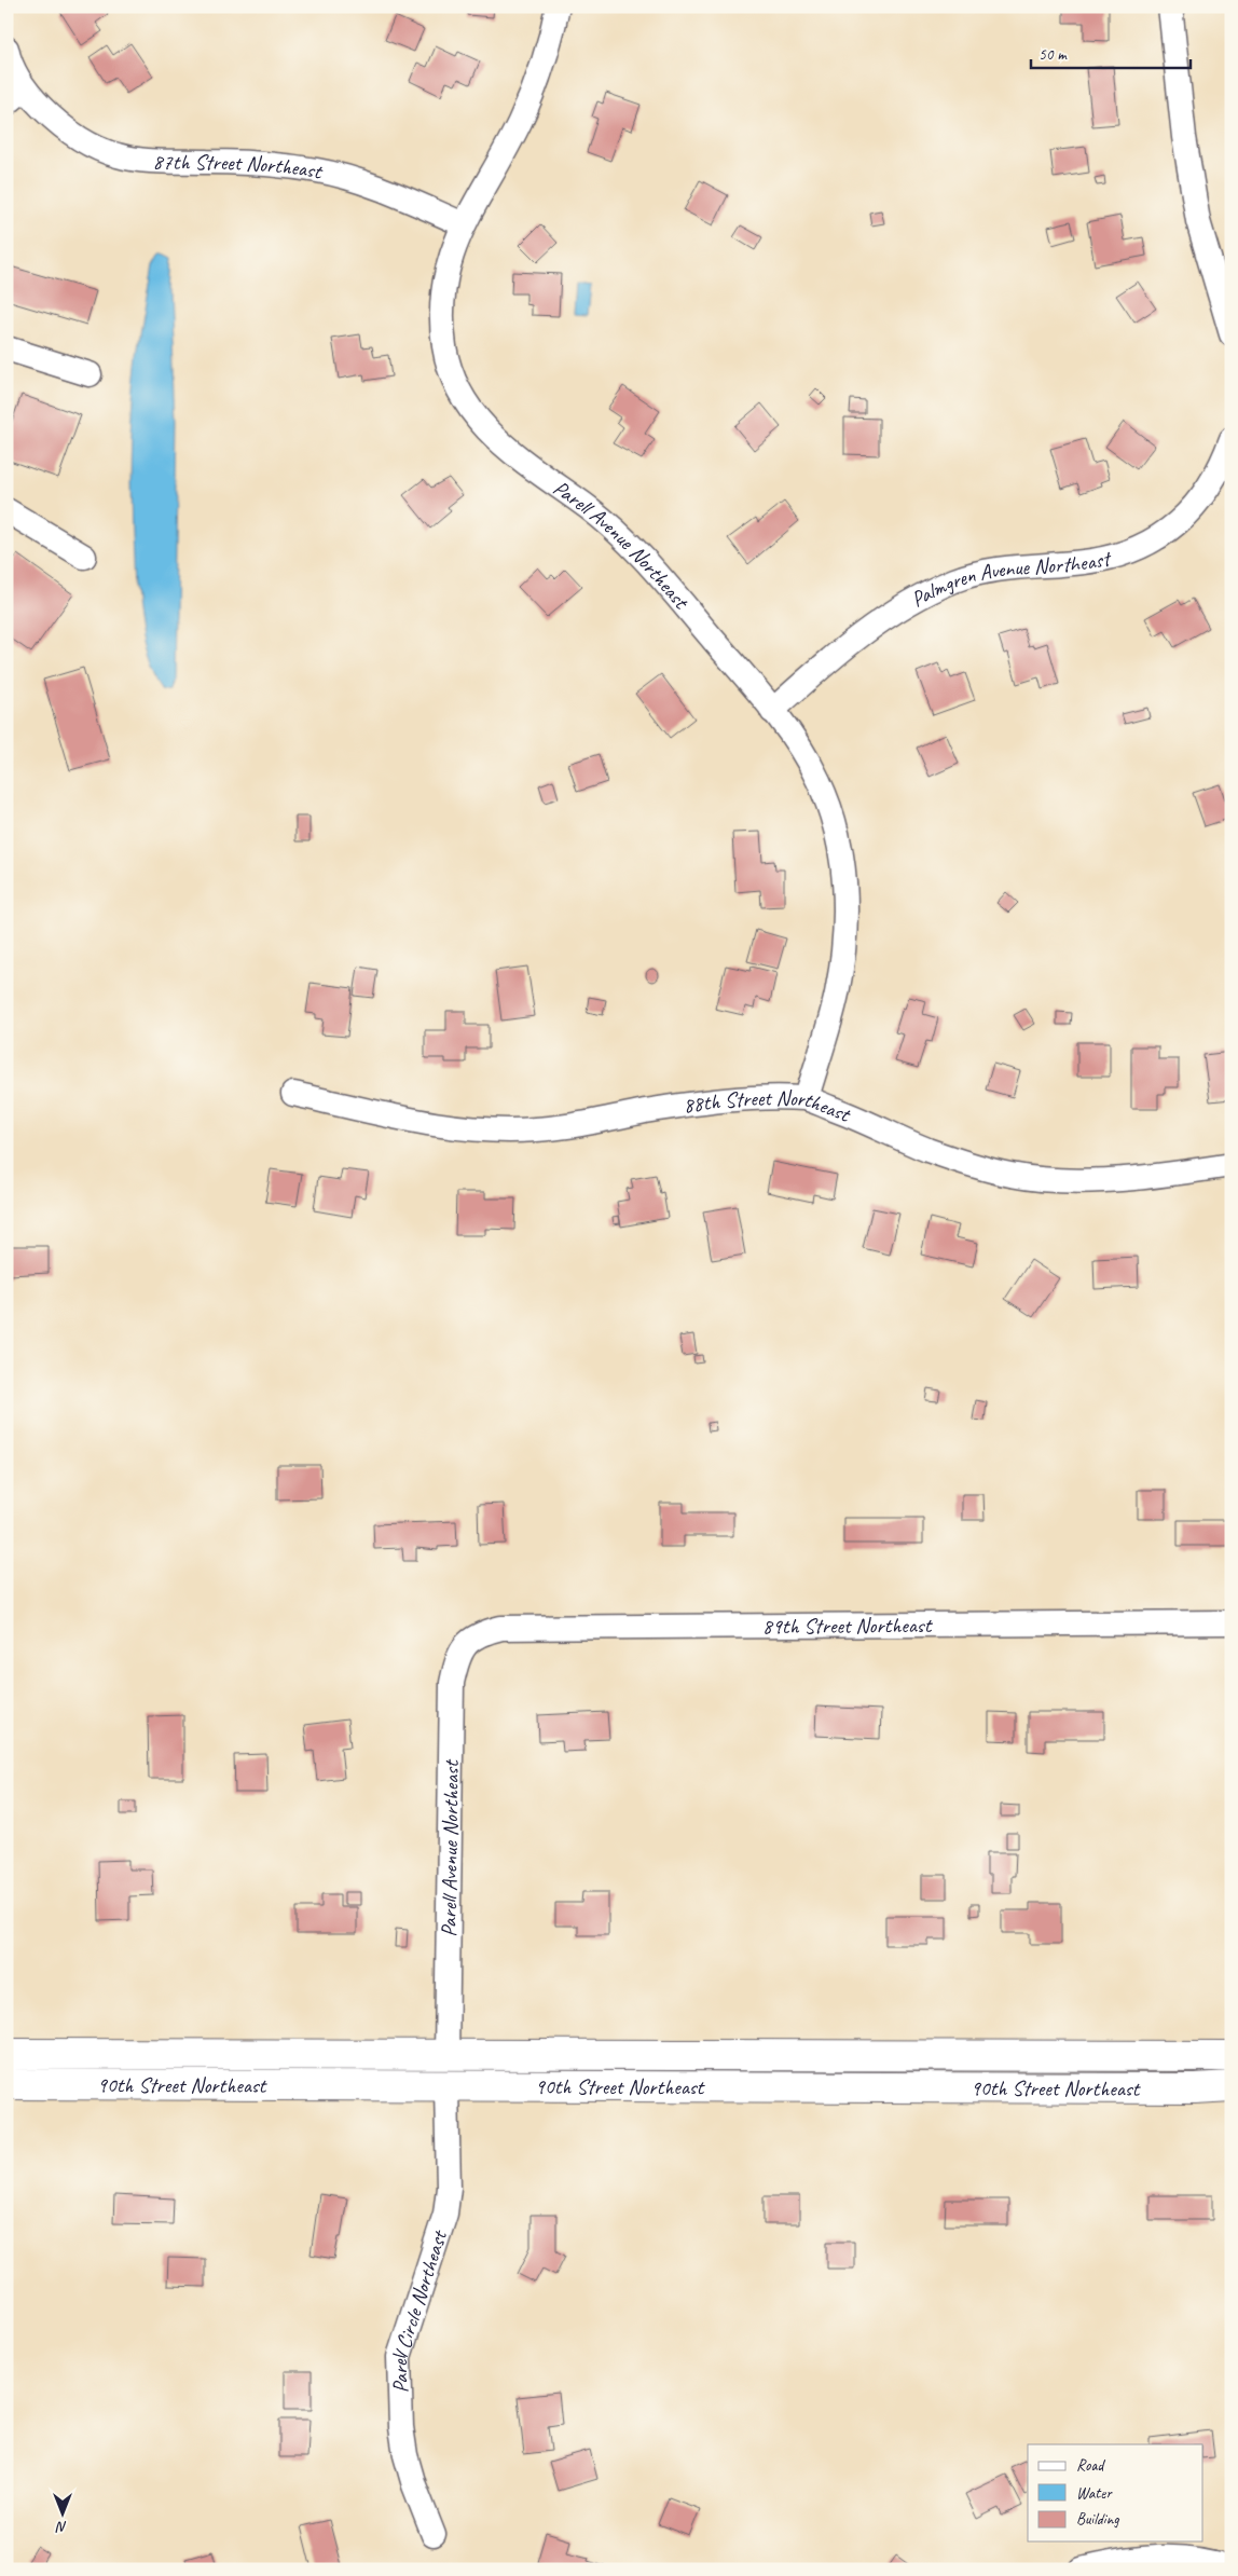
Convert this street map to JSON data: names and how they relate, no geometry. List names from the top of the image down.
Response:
{
  "streets": {
    "main road": ["90th Street Northeast"],
    "street": [
      "87th Street Northeast",
      "Parell Avenue Northeast",
      "Palmgren Avenue Northeast",
      "88th Street Northeast",
      "89th Street Northeast",
      "Parell Circle Northeast"
    ]
  },
  "crossings": [
    ["87th Street Northeast", "Parell Avenue Northeast"],
    ["Parell Avenue Northeast", "Palmgren Avenue Northeast"],
    ["Parell Avenue Northeast", "88th Street Northeast"],
    ["Parell Avenue Northeast", "89th Street Northeast"],
    ["Parell Avenue Northeast", "90th Street Northeast"],
    ["90th Street Northeast", "Parell Circle Northeast"]
  ],
  "legend": ["Road", "Water", "Building"],
  "scale_bar": "50 m",
  "north": "bottom"
}
